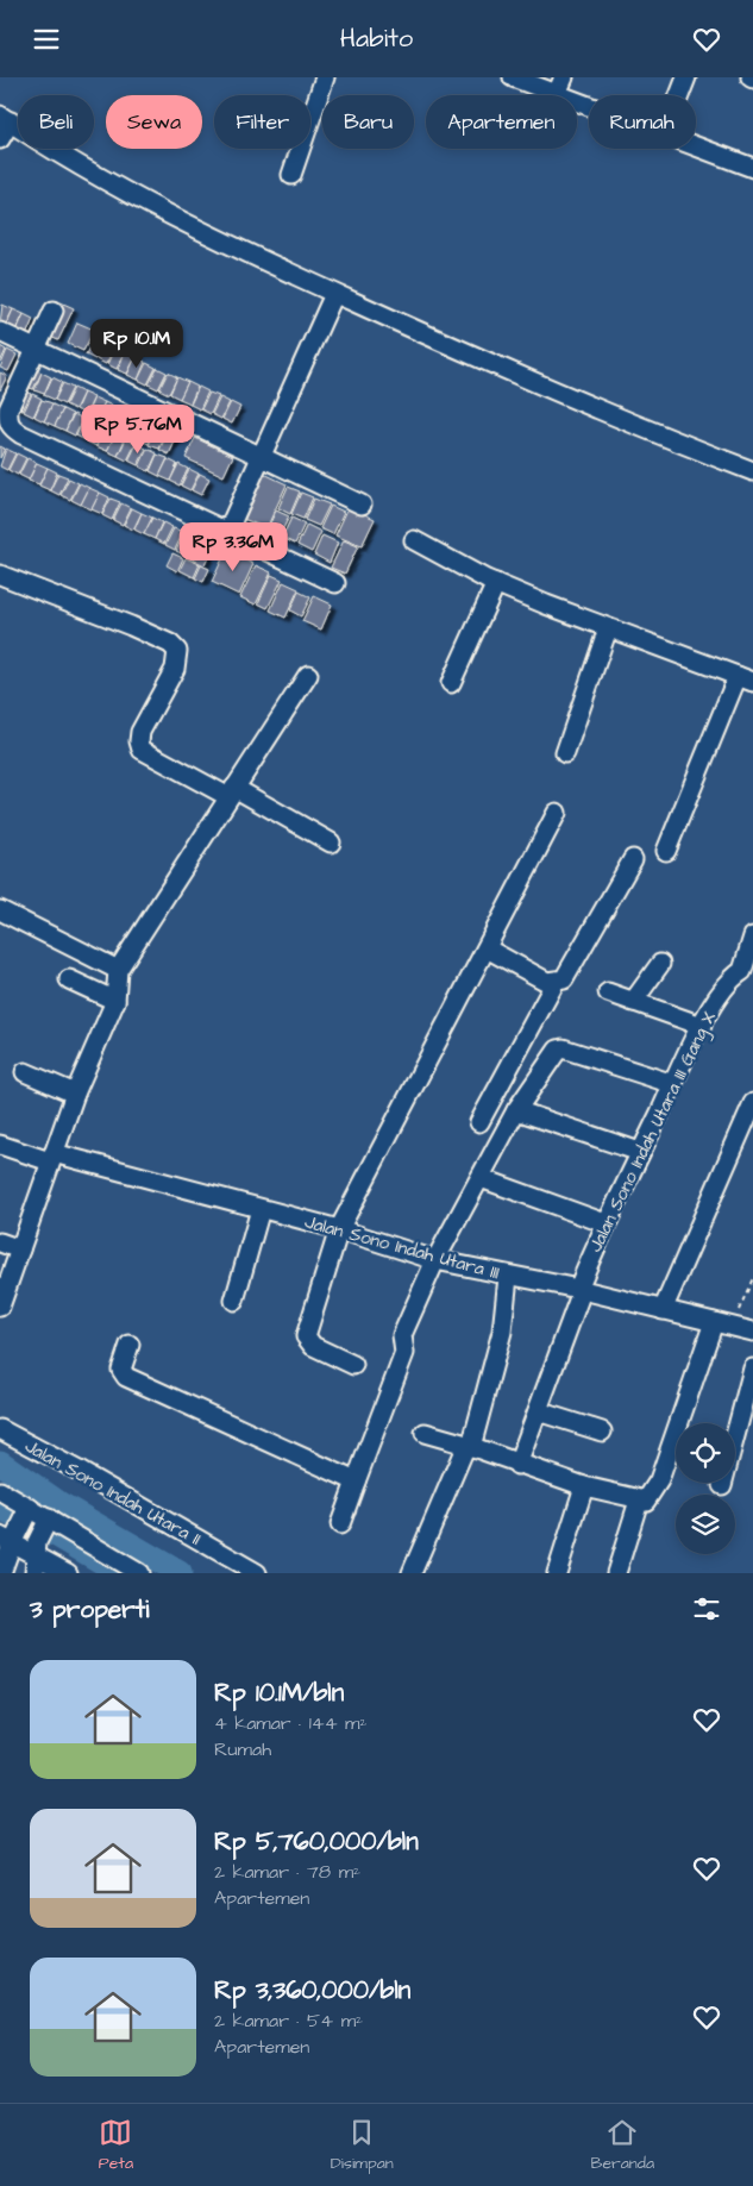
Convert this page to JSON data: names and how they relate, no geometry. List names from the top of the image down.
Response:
{
  "streets": {
    "street": ["Jalan Sono Indah Utara III Gang X", "Jalan Sono Indah Utara III", "Jalan Sono Indah Utara II"]
  },
  "crossings": [
    ["Jalan Sono Indah Utara III Gang X", "Jalan Sono Indah Utara III"]
  ],
  "page": {
    "header": "Habito",
    "chip": [
      "Beli",
      "Sewa",
      "Filter",
      "Baru",
      "Apartemen",
      "Rumah"
    ],
    "price": ["Rp 10.1M", "Rp 5.76M", "Rp 3.36M"],
    "heading": "3 properti",
    "list": [
      {
        "name": "Rp 10.1M/bln",
        "note": "4 kamar · 144 m² · Rumah"
      },
      {
        "name": "Rp 5,760,000/bln",
        "note": "2 kamar · 78 m² · Apartemen"
      },
      {
        "name": "Rp 3,360,000/bln",
        "note": "2 kamar · 54 m² · Apartemen"
      }
    ],
    "tabs": ["Peta", "Disimpan", "Beranda"]
  }
}
